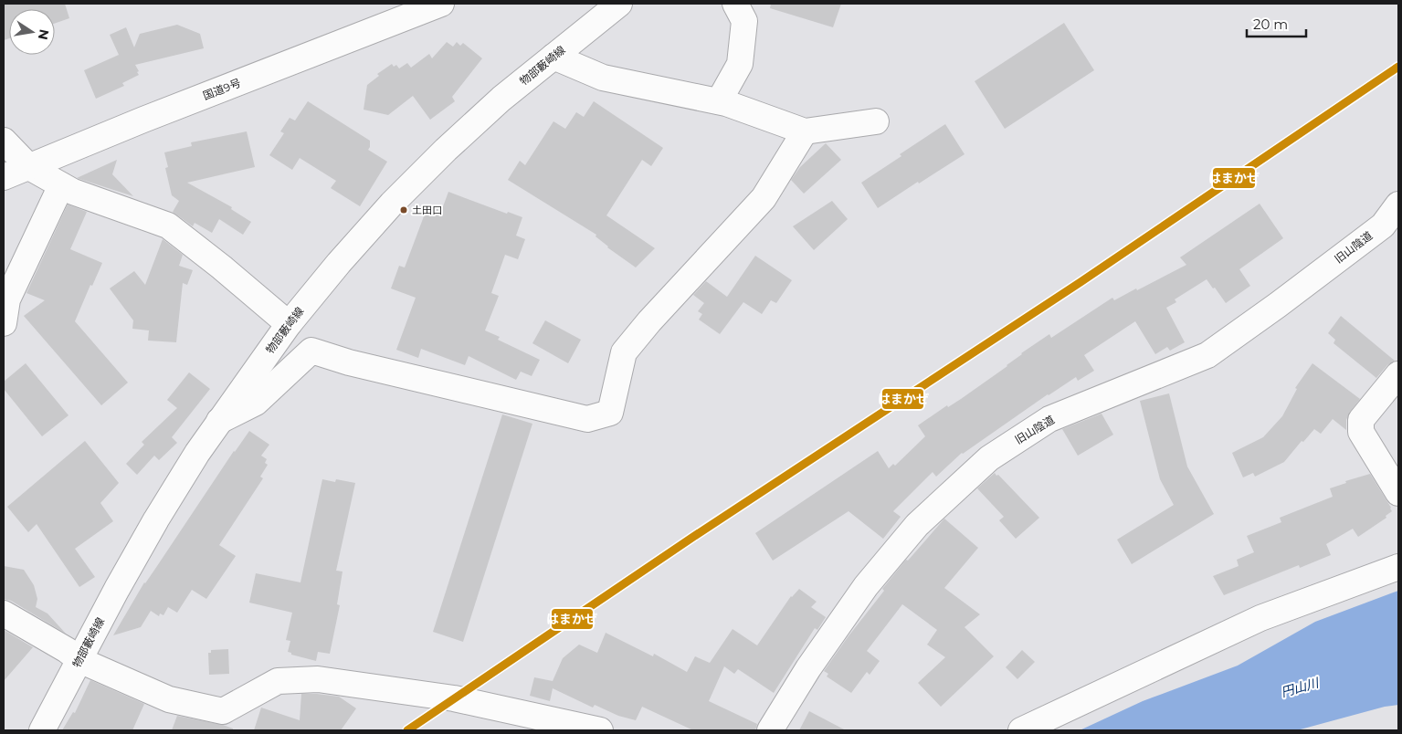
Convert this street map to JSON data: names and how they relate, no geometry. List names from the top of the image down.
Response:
{
  "streets": {
    "main road": ["物部藪崎線", "国道9号", "旧山陰道"]
  },
  "water": ["円山川"],
  "places": ["土田口"],
  "lines": ["transit line はまかぜ"],
  "scale_bar": "20 m",
  "north": "right"
}
